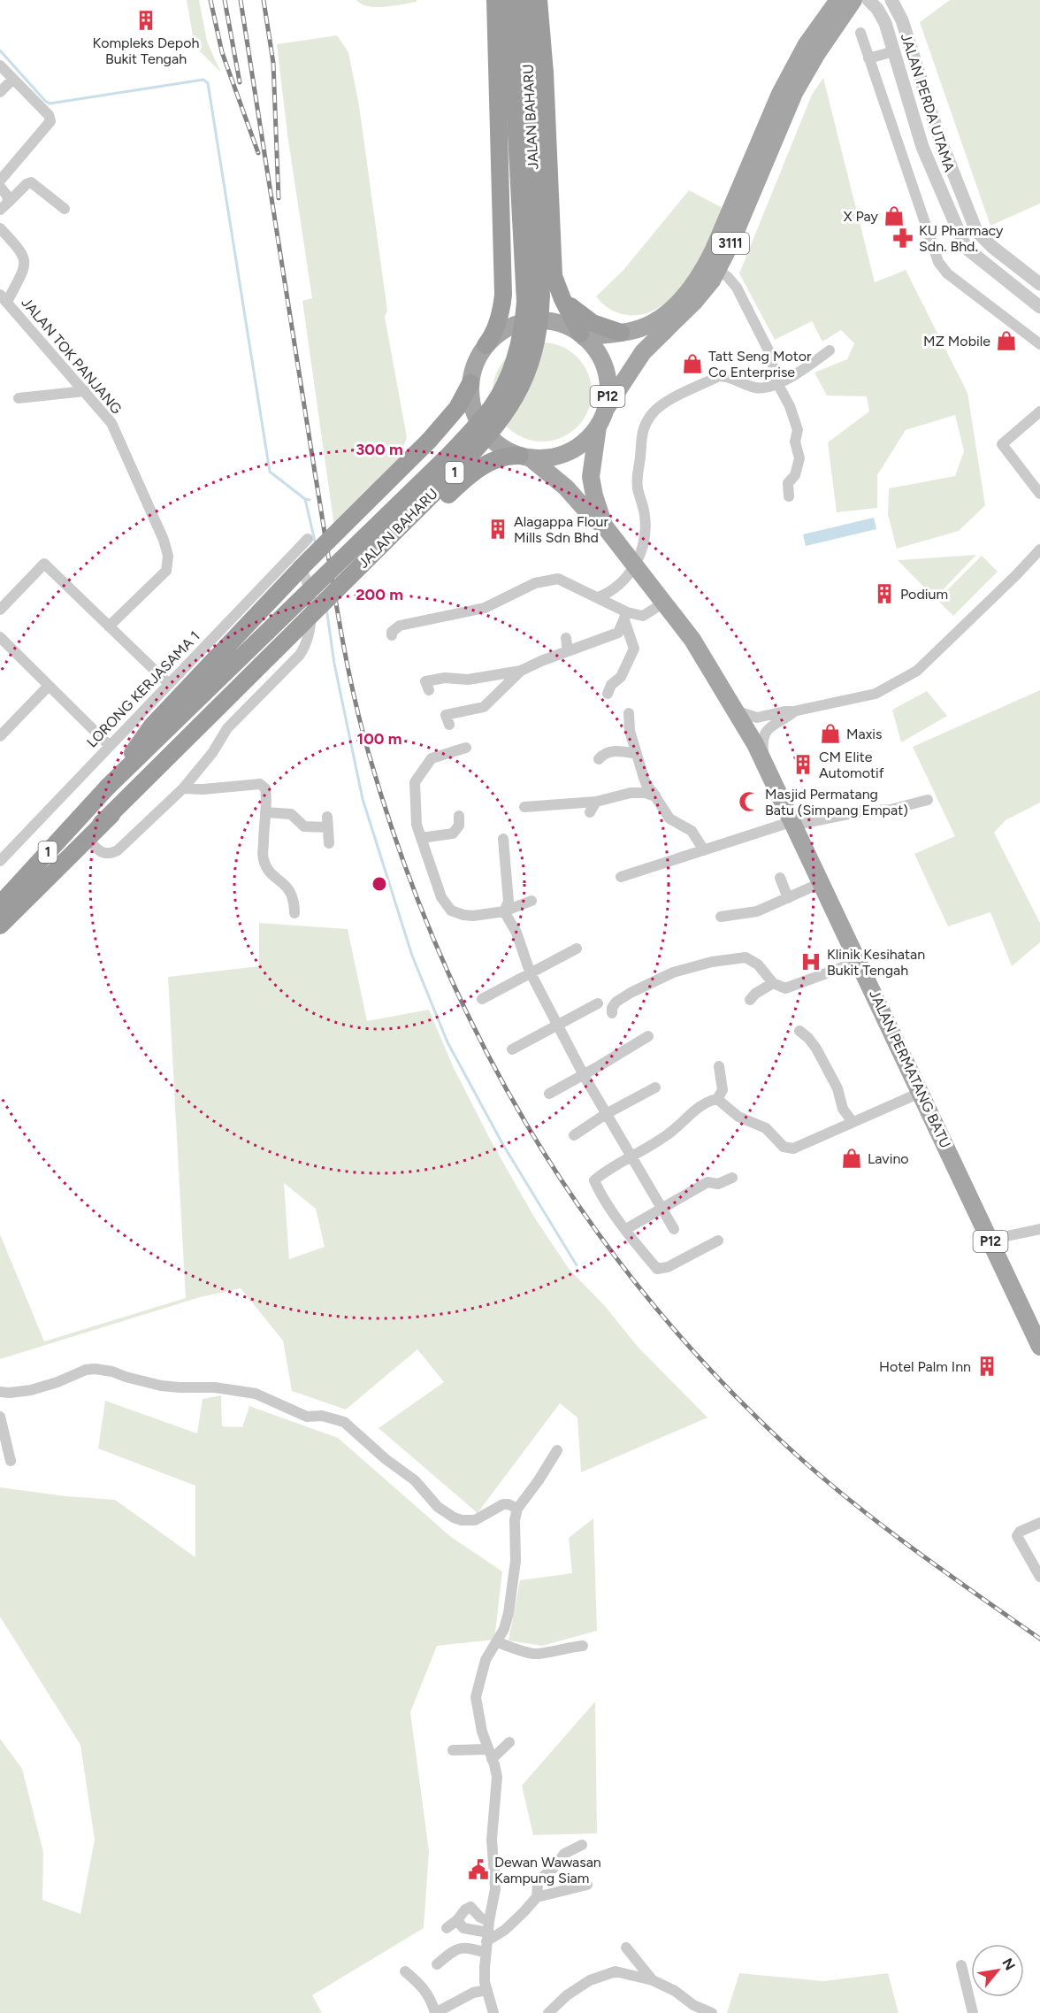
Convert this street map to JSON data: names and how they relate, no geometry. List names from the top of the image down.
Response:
{
  "streets": {
    "highway": ["JALAN BAHARU", "1"],
    "main road": ["3111", "P12", "JALAN PERMATANG BATU"],
    "street": ["JALAN PERDA UTAMA", "JALAN TOK PANJANG", "LORONG KERJASAMA 1"]
  },
  "crossings": [
    ["JALAN BAHARU", "1"],
    ["3111", "P12"],
    ["3111", "JALAN PERMATANG BATU"],
    ["P12", "JALAN PERMATANG BATU"]
  ],
  "places": {
    "building": [
      "Kompleks Depoh Bukit Tengah",
      "Alagappa Flour Mills Sdn Bhd",
      "Podium",
      "CM Elite Automotif",
      "Hotel Palm Inn"
    ],
    "shop": [
      "X Pay",
      "MZ Mobile",
      "Tatt Seng Motor Co Enterprise",
      "Maxis",
      "Lavino"
    ],
    "pharmacy": ["KU Pharmacy Sdn. Bhd."],
    "mosque": ["Masjid Permatang Batu (Simpang Empat)"],
    "hospital": ["Klinik Kesihatan Bukit Tengah"],
    "public building": ["Dewan Wawasan Kampung Siam"]
  },
  "north": "top right",
  "rings": ["300 m", "200 m", "100 m"]
}
